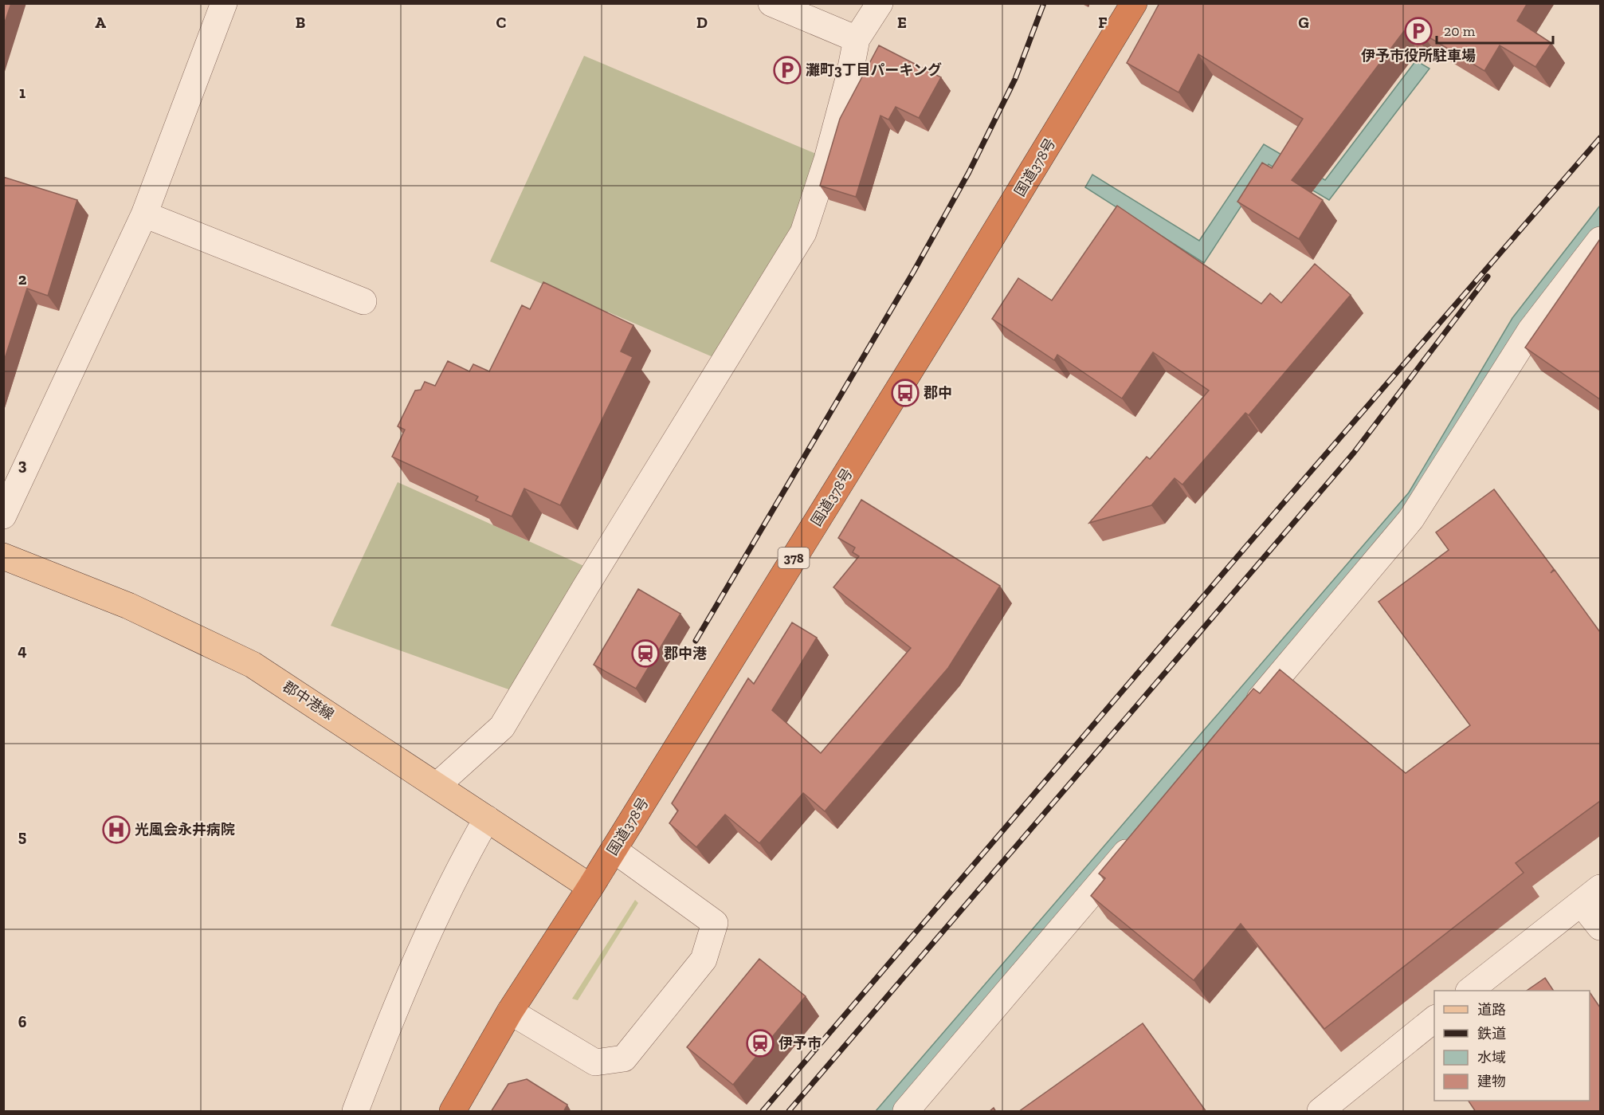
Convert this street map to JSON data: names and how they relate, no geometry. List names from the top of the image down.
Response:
{
  "streets": {
    "highway": ["国道378号", "378"],
    "main road": ["郡中港線"]
  },
  "crossings": [
    ["国道378号", "郡中港線"]
  ],
  "places": {
    "parking": ["伊予市役所駐車場", "灘町3丁目パーキング"],
    "bus stop": ["郡中"],
    "station": ["郡中港", "伊予市"],
    "hospital": ["光風会永井病院"]
  },
  "legend": [
    "道路",
    "鉄道",
    "水域",
    "建物"
  ],
  "scale_bar": "20 m",
  "grid": {
    "columns": [
      "A",
      "B",
      "C",
      "D",
      "E",
      "F",
      "G"
    ],
    "rows": [
      "1",
      "2",
      "3",
      "4",
      "5",
      "6"
    ]
  }
}
